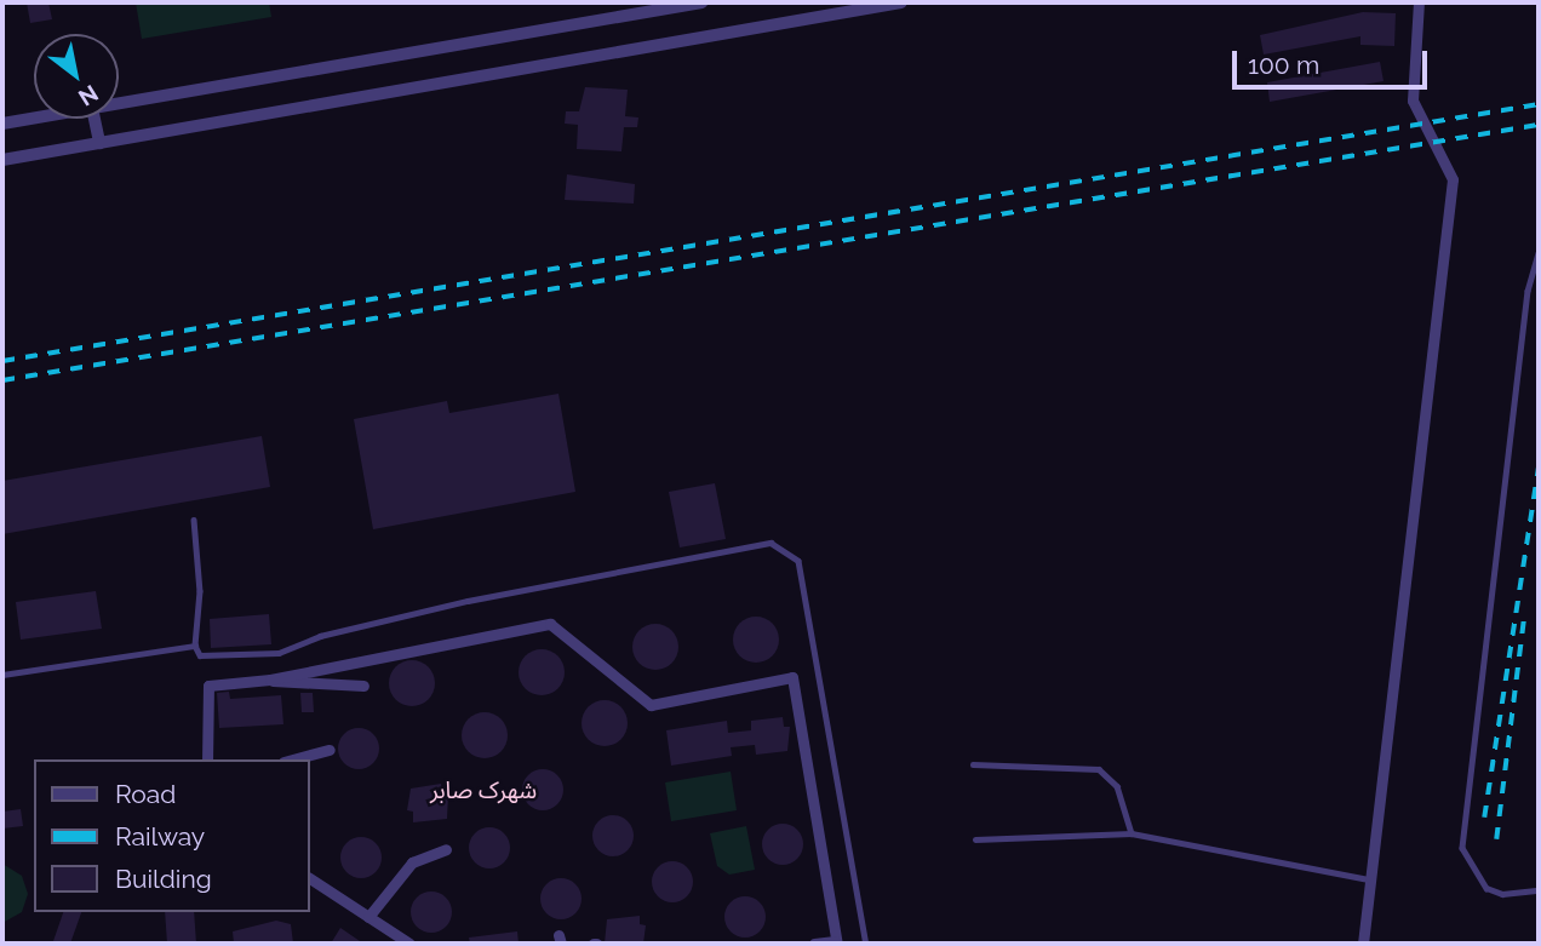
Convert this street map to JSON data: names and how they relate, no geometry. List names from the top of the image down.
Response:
{
  "districts": ["شهرک صابر"],
  "legend": ["Road", "Railway", "Building"],
  "scale_bar": "100 m",
  "north": "bottom right"
}
